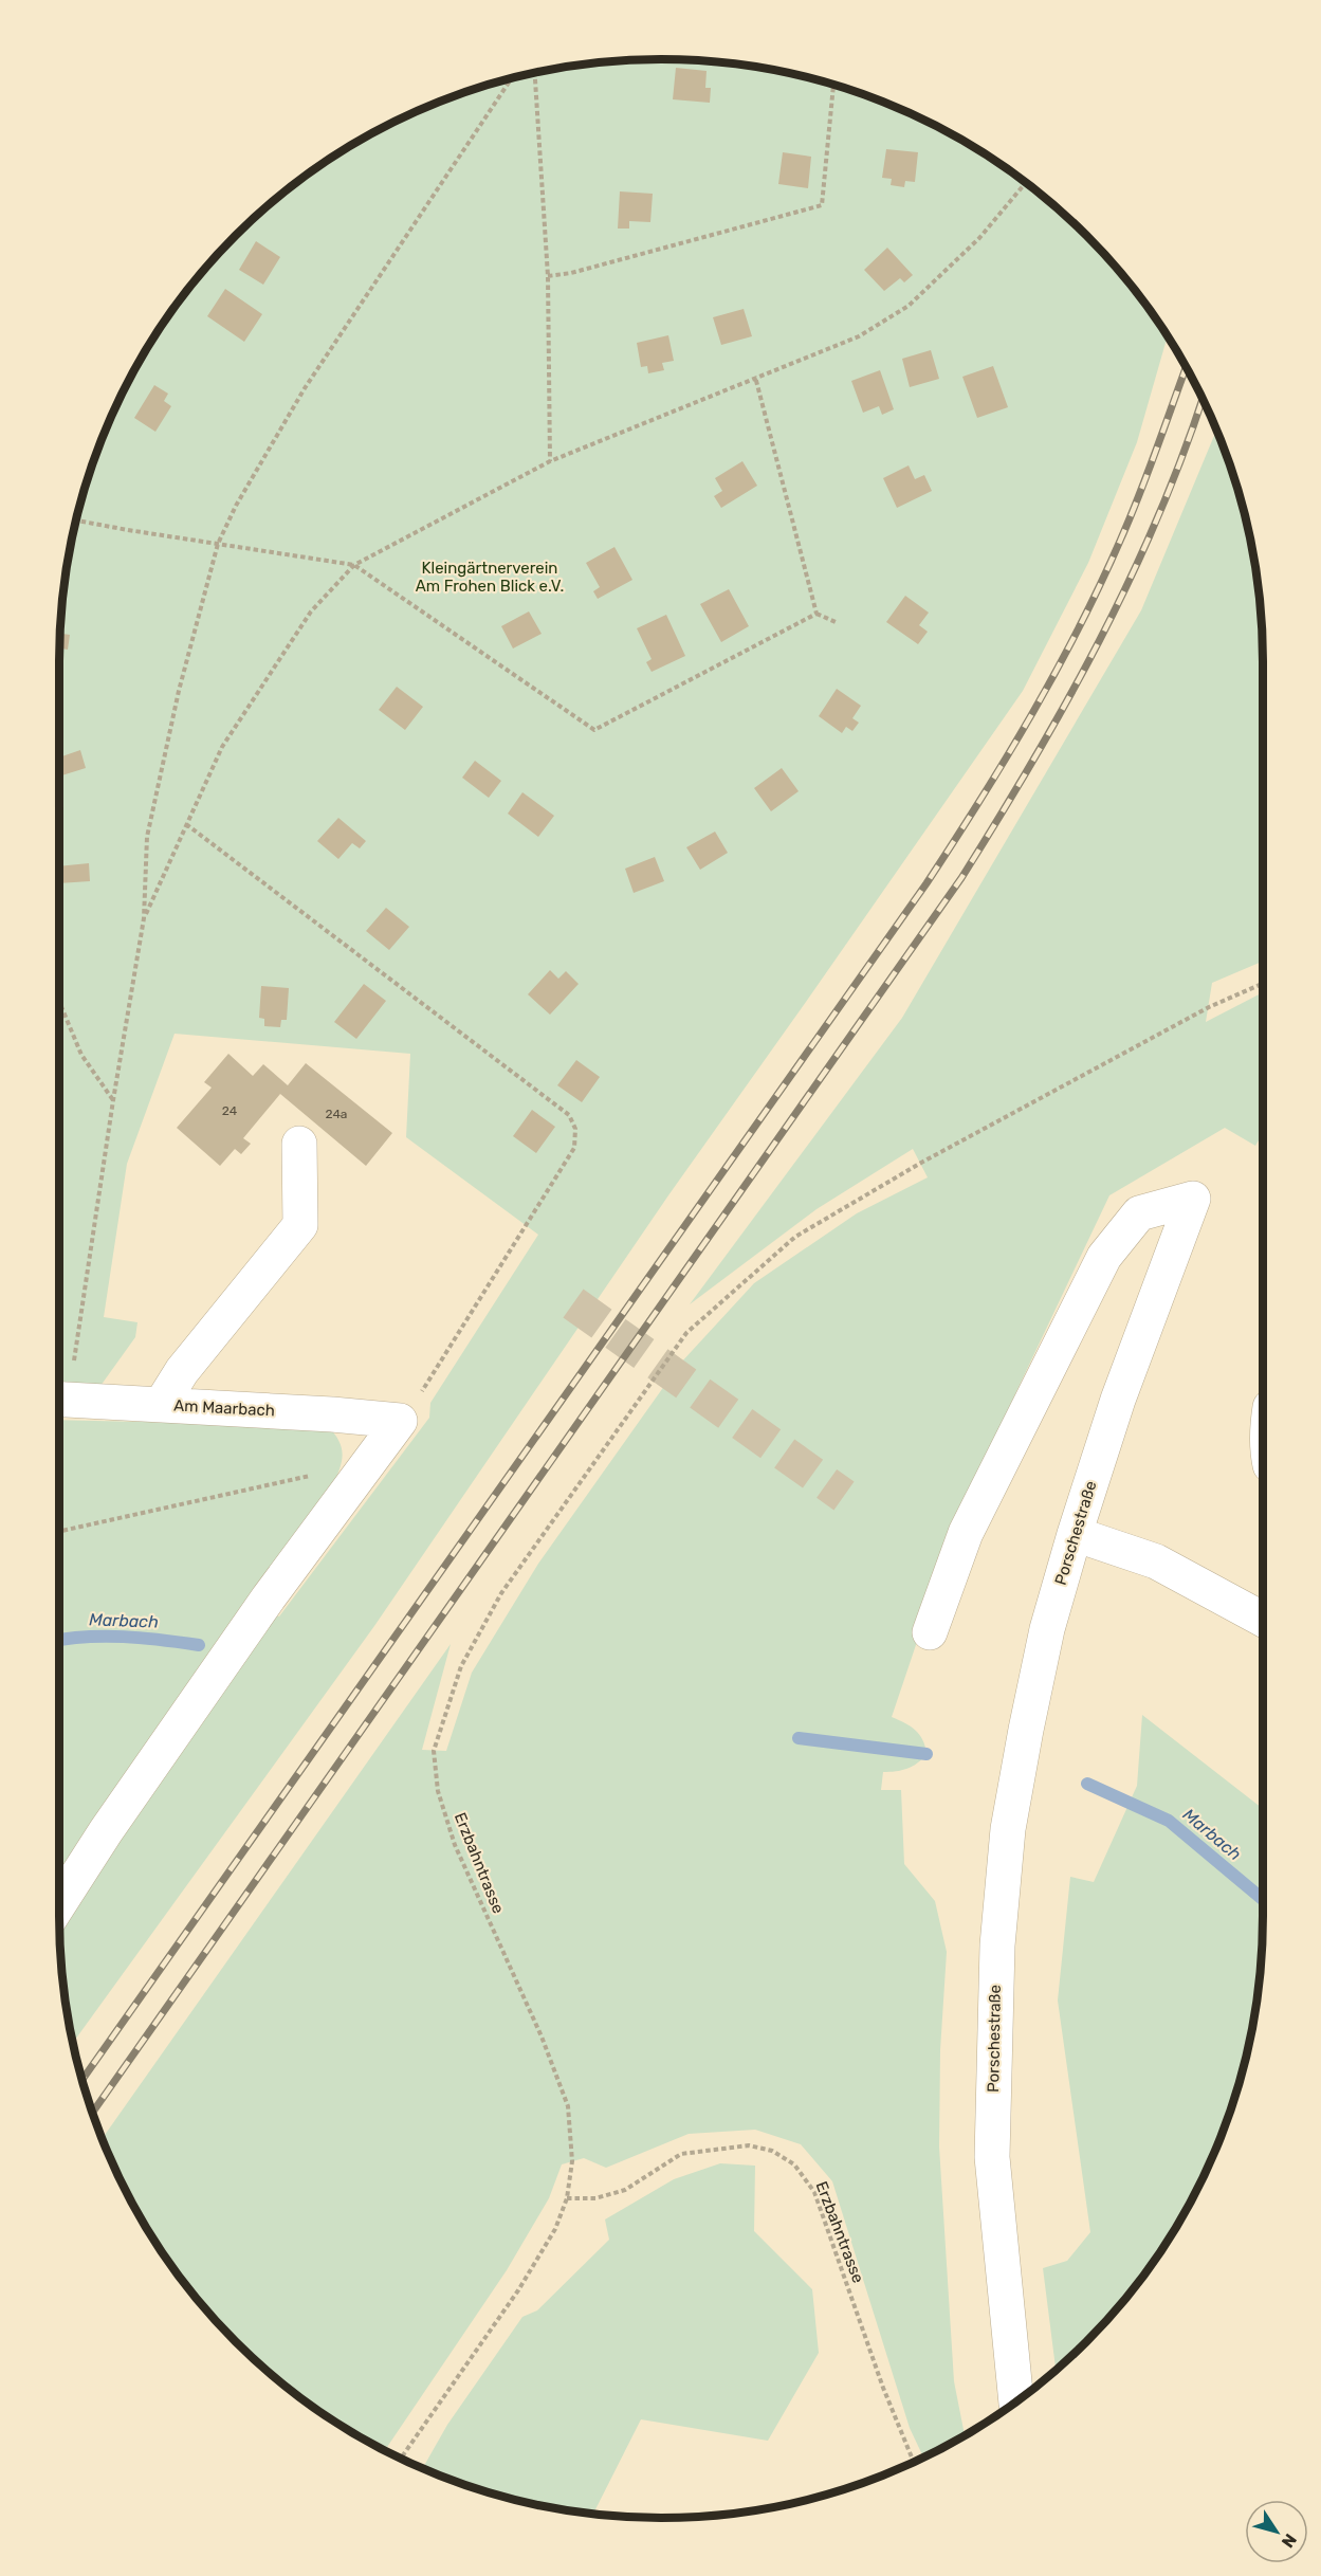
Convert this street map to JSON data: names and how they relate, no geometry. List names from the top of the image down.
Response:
{
  "streets": {
    "street": ["Am Maarbach", "Porschestraße"],
    "path": ["Erzbahntrasse"]
  },
  "water": ["Marbach"],
  "parks": ["Kleingärtnerverein Am Frohen Blick e.V."],
  "house_numbers": ["24", "24a"],
  "north": "bottom right"
}
